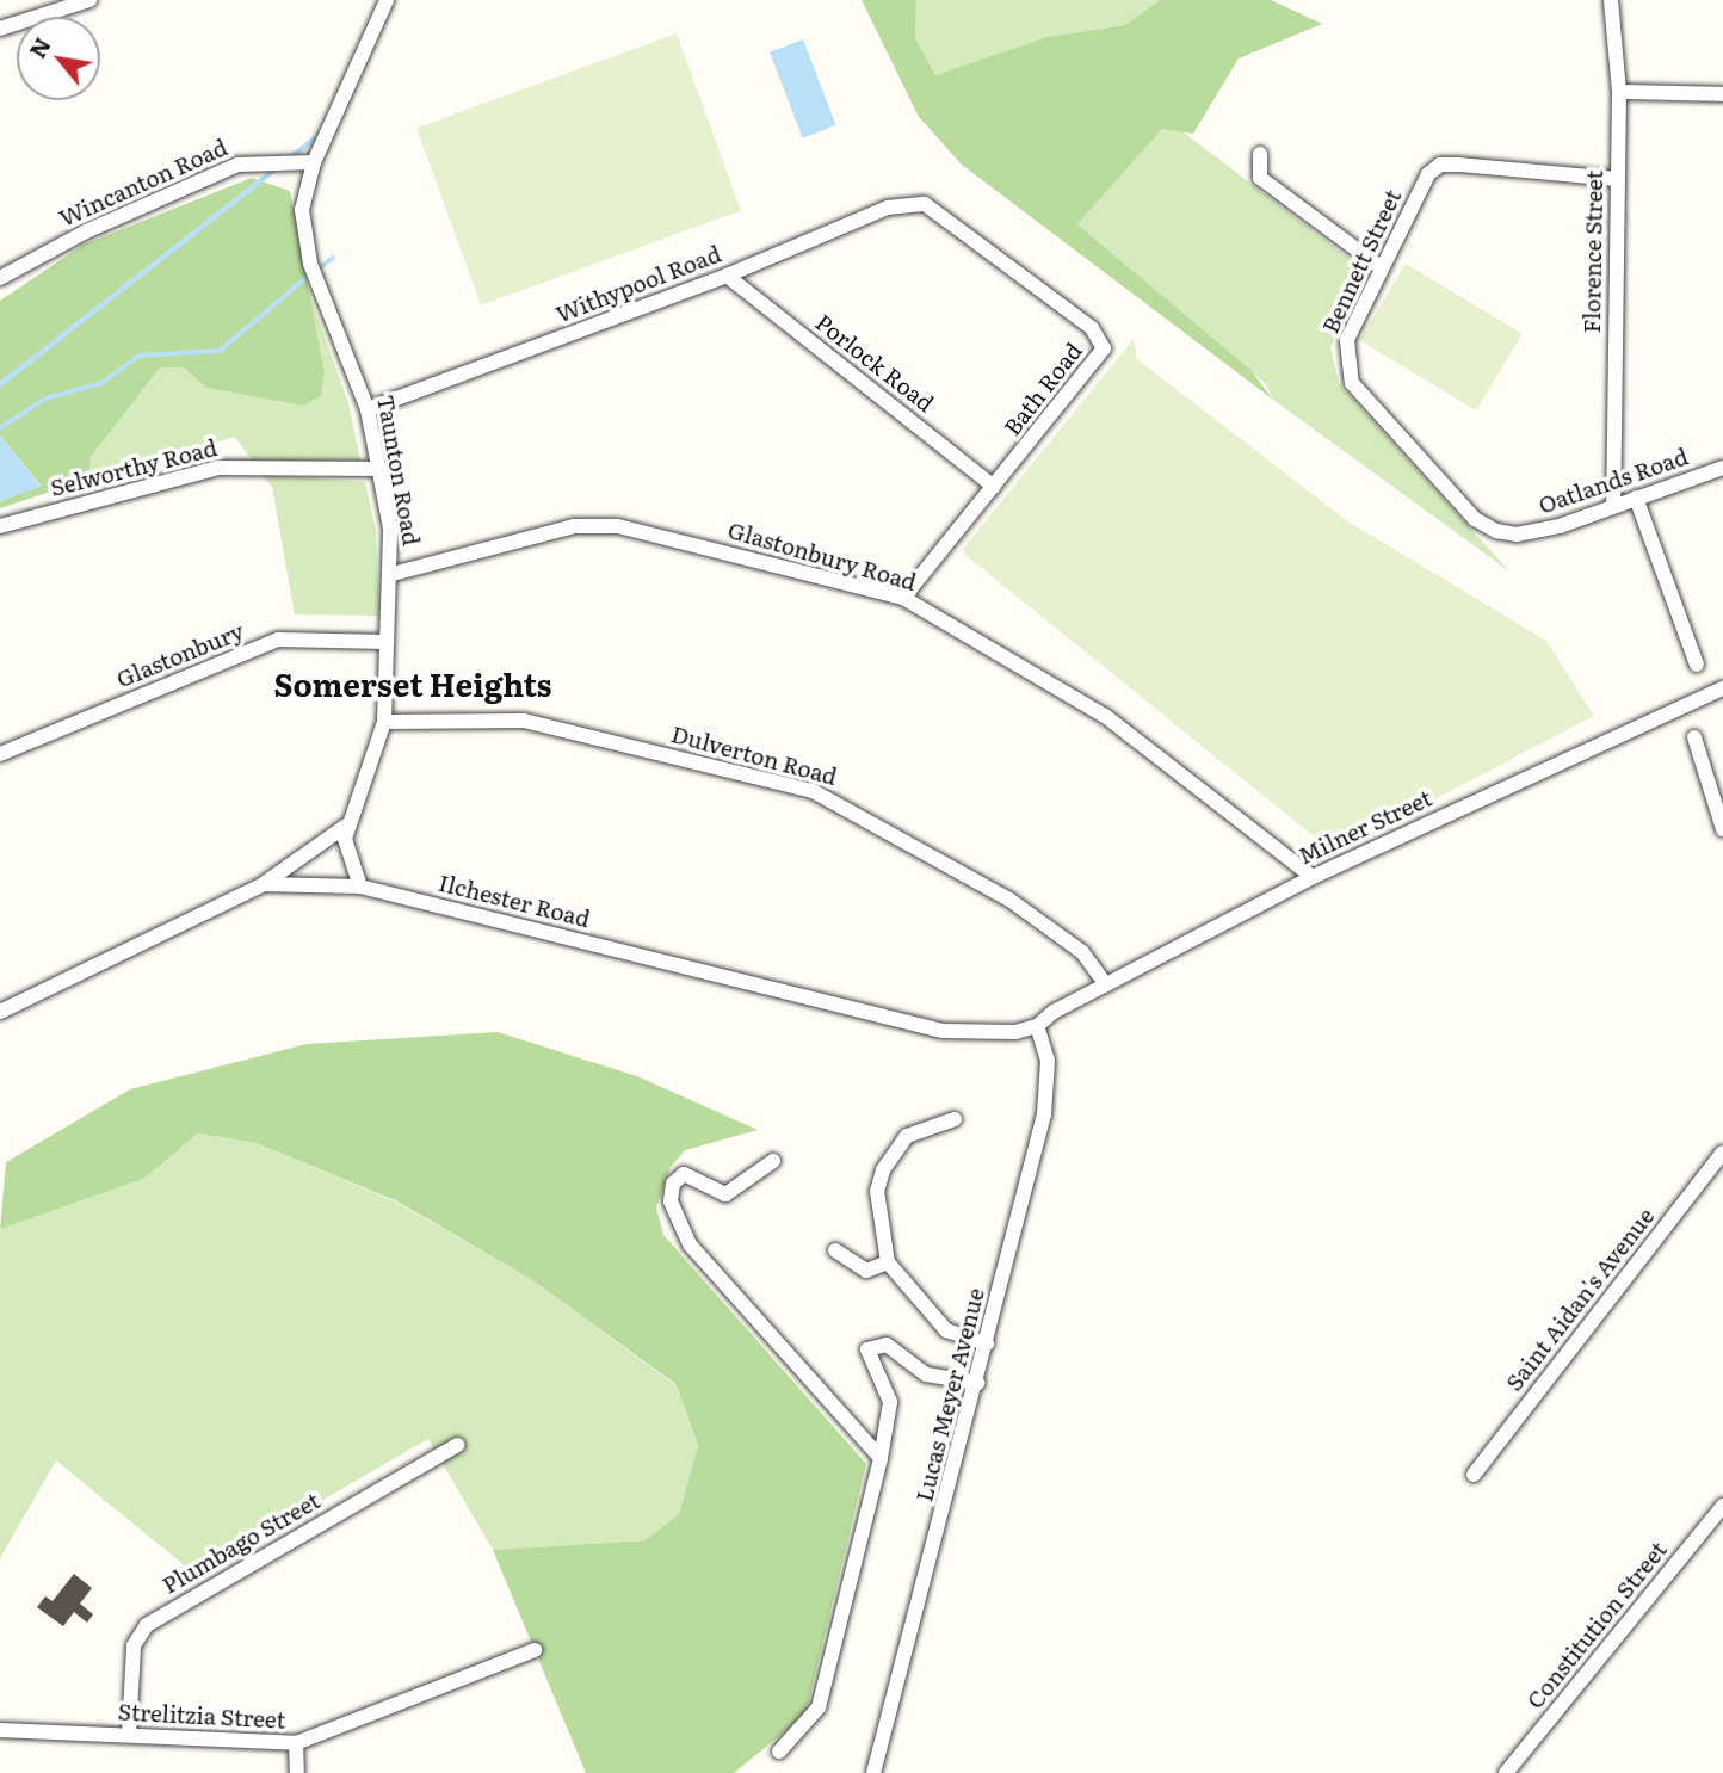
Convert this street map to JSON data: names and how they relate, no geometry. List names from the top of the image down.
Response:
{
  "streets": {
    "street": [
      "Wincanton Road",
      "Florence Street",
      "Bennett Street",
      "Withypool Road",
      "Porlock Road",
      "Bath Road",
      "Selworthy Road",
      "Taunton Road",
      "Oatlands Road",
      "Glastonbury Road",
      "Glastonbury",
      "Dulverton Road",
      "Milner Street",
      "Ilchester Road",
      "Saint Aidan's Avenue",
      "Lucas Meyer Avenue",
      "Plumbago Street",
      "Constitution Street",
      "Strelitzia Street"
    ]
  },
  "crossings": [
    ["Wincanton Road", "Taunton Road"],
    ["Florence Street", "Bennett Street"],
    ["Florence Street", "Oatlands Road"],
    ["Bennett Street", "Oatlands Road"],
    ["Withypool Road", "Porlock Road"],
    ["Withypool Road", "Bath Road"],
    ["Withypool Road", "Taunton Road"],
    ["Porlock Road", "Bath Road"],
    ["Bath Road", "Glastonbury Road"],
    ["Selworthy Road", "Taunton Road"],
    ["Taunton Road", "Glastonbury Road"],
    ["Taunton Road", "Glastonbury"],
    ["Taunton Road", "Dulverton Road"],
    ["Taunton Road", "Ilchester Road"],
    ["Glastonbury Road", "Milner Street"],
    ["Dulverton Road", "Milner Street"],
    ["Milner Street", "Ilchester Road"],
    ["Milner Street", "Lucas Meyer Avenue"],
    ["Ilchester Road", "Lucas Meyer Avenue"],
    ["Plumbago Street", "Strelitzia Street"]
  ],
  "districts": ["Somerset Heights"],
  "north": "top left"
}
